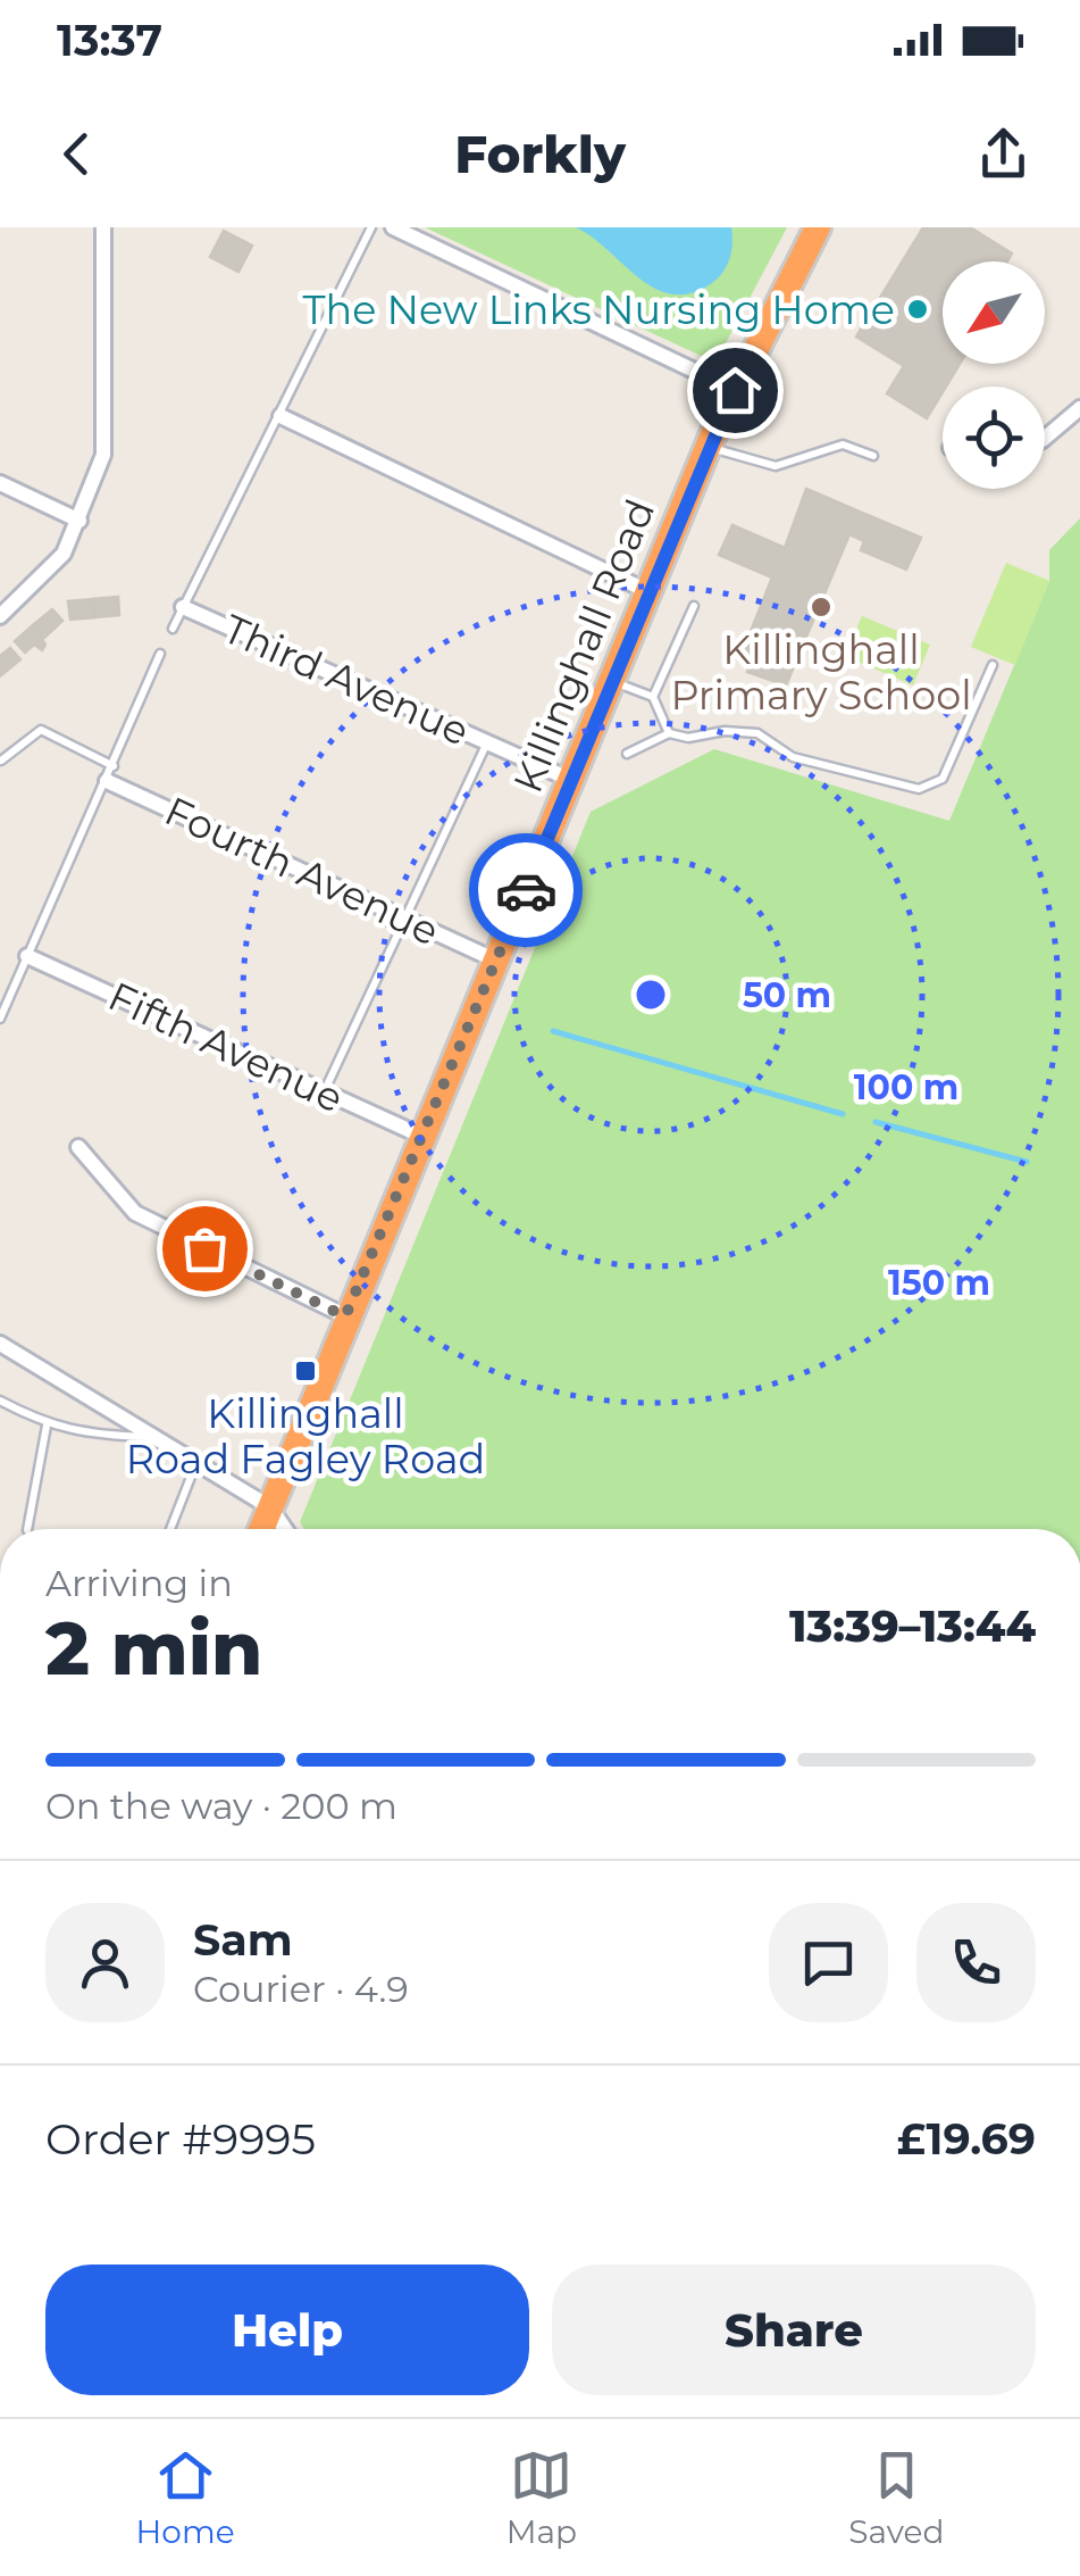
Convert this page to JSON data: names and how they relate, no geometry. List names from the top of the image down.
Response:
{
  "streets": {
    "highway": ["Killinghall Road"],
    "street": ["Third Avenue", "Fourth Avenue", "Fifth Avenue"]
  },
  "crossings": [
    ["Killinghall Road", "Third Avenue"],
    ["Killinghall Road", "Fourth Avenue"],
    ["Killinghall Road", "Fifth Avenue"]
  ],
  "places": {
    "other": ["The New Links Nursing Home", "Killinghall Primary School"],
    "transit": ["Killinghall Road Fagley Road"]
  },
  "north": "bottom left",
  "page": {
    "status": "13:37",
    "header": "Forkly",
    "heading": ["2 min", "Arriving in", "13:39–13:44"],
    "panel": [
      "Sam",
      "Courier · 4.9",
      "Order #9995",
      "£19.69"
    ],
    "bar": "On the way · 200 m",
    "buttons": ["Help", "Share"],
    "tabs": ["Home", "Map", "Saved"]
  },
  "rings": ["50 m", "100 m", "150 m"]
}
